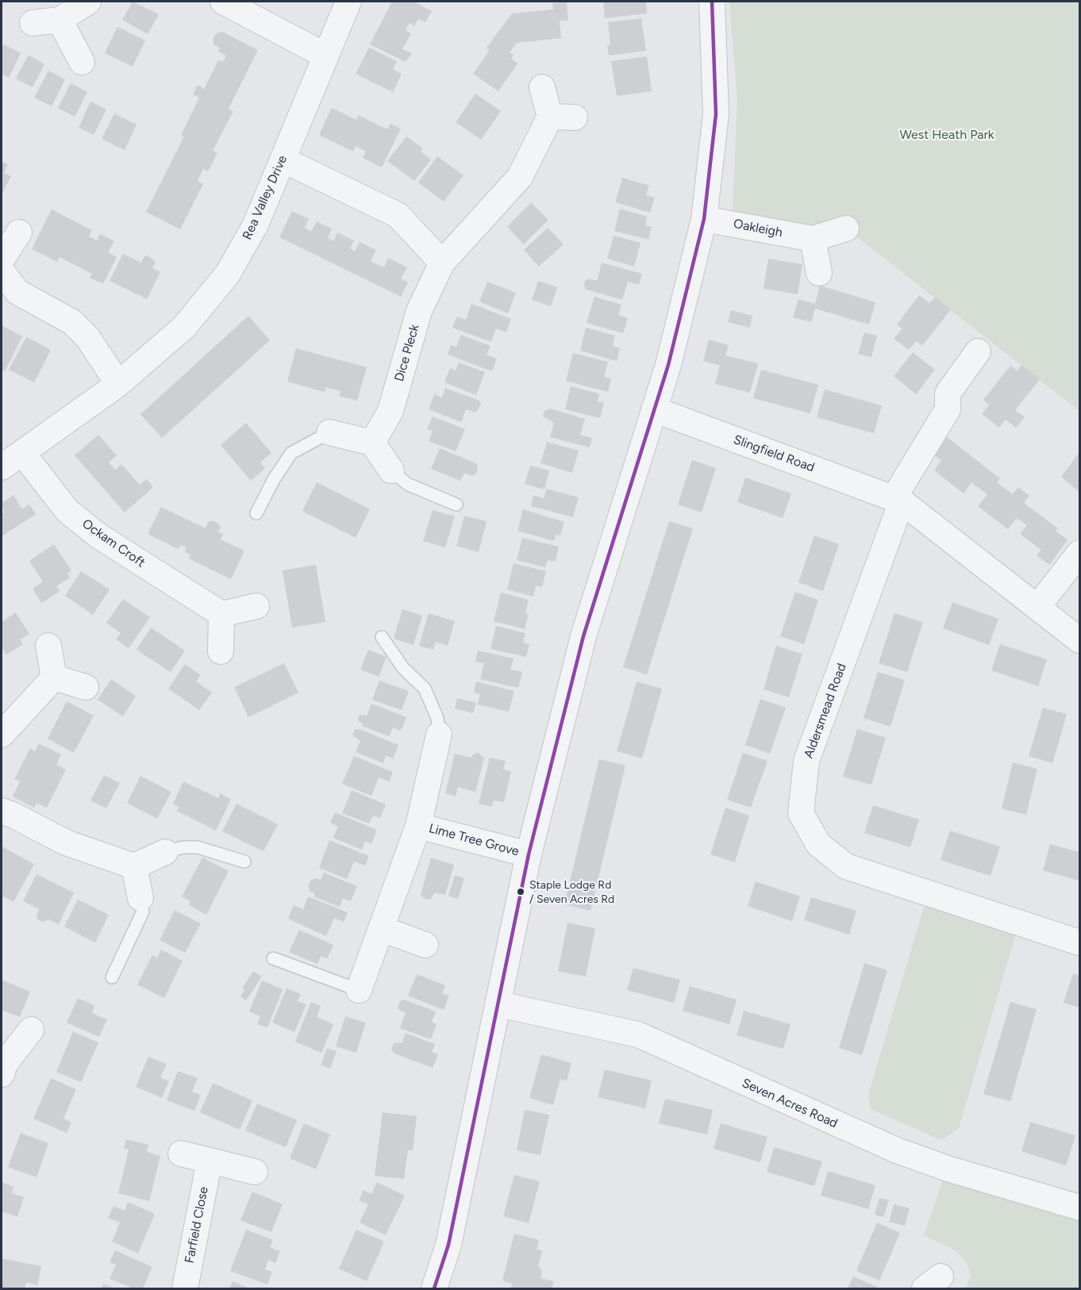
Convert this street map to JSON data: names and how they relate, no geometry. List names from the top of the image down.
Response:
{
  "streets": {
    "street": [
      "Rea Valley Drive",
      "Oakleigh",
      "Dice Pleck",
      "Slingfield Road",
      "Ockam Croft",
      "Aldersmead Road",
      "Lime Tree Grove",
      "Seven Acres Road",
      "Farfield Close"
    ]
  },
  "crossings": [
    ["Rea Valley Drive", "Ockam Croft"],
    ["Slingfield Road", "Aldersmead Road"]
  ],
  "parks": ["West Heath Park"],
  "places": ["Staple Lodge Rd / Seven Acres Rd"]
}
